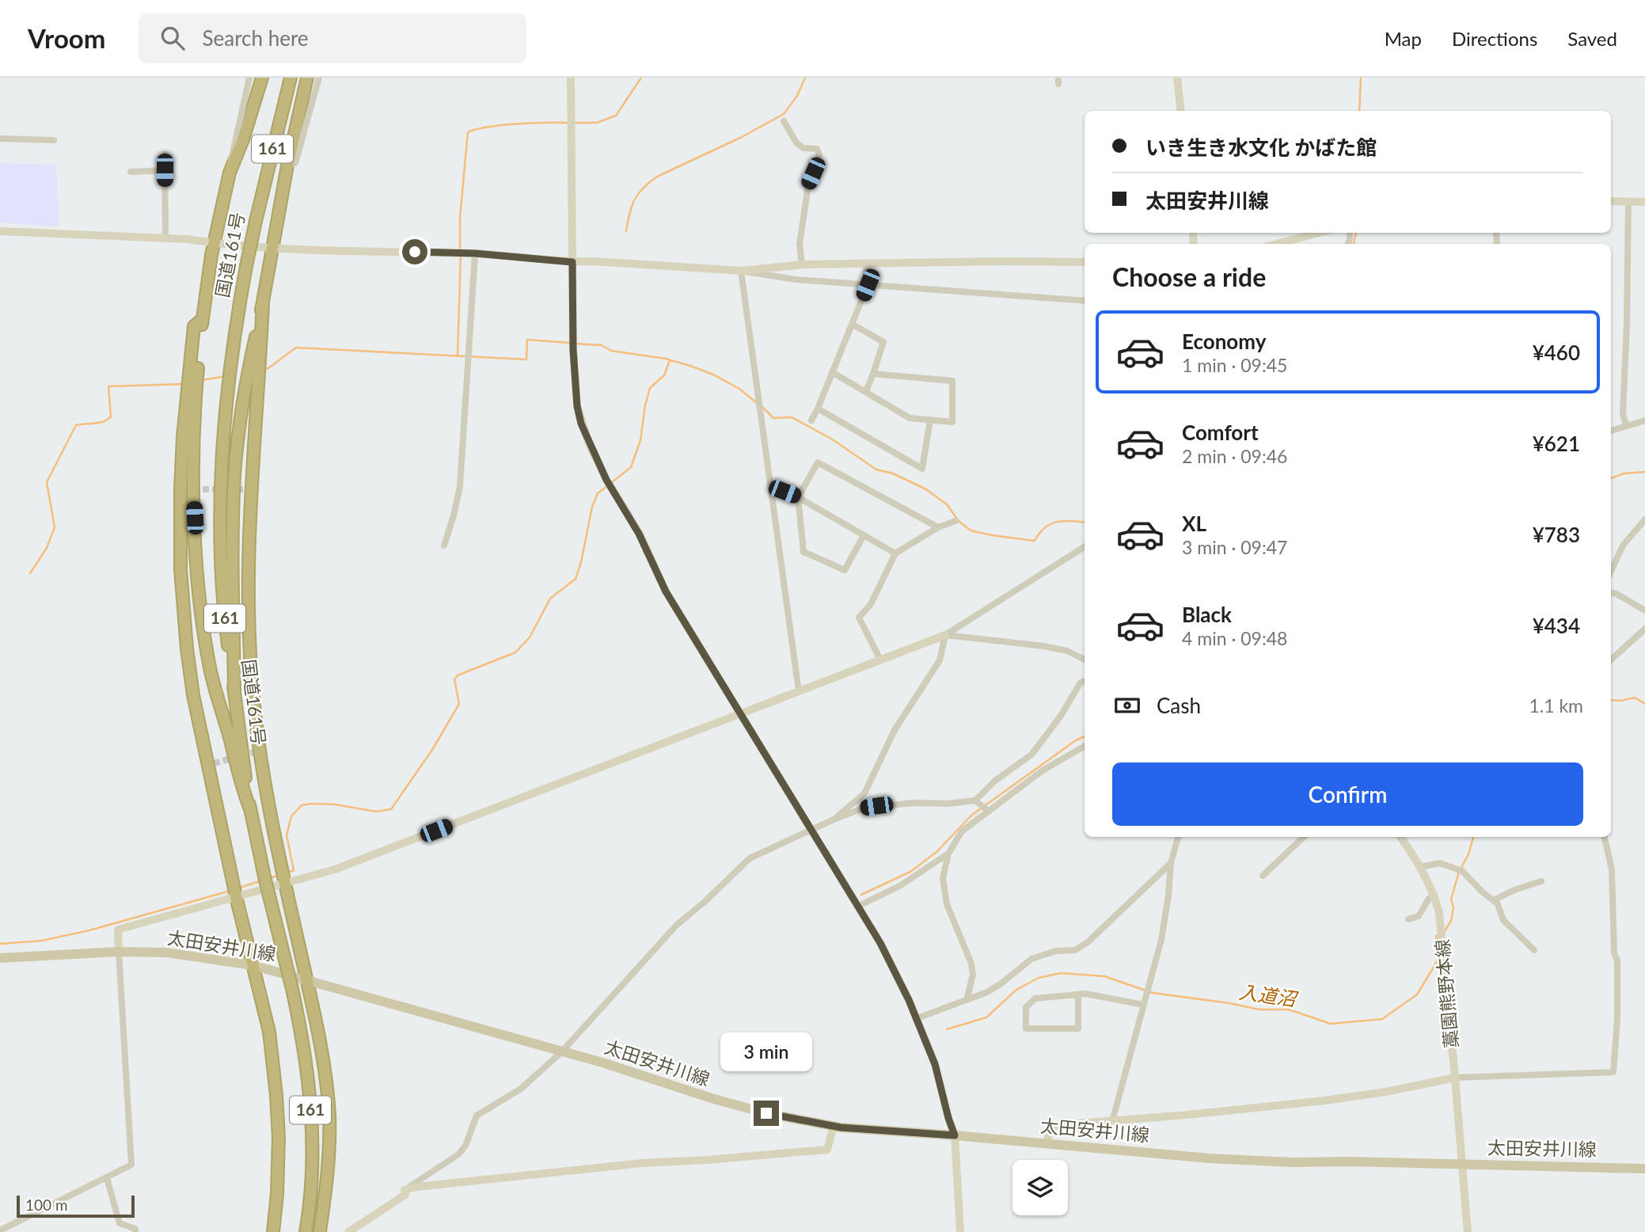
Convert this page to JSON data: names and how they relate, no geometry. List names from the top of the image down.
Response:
{
  "streets": {
    "highway": ["161", "国道161号"],
    "main road": ["太田安井川線"],
    "street": ["藁園熊野本線"]
  },
  "crossings": [
    ["太田安井川線", "藁園熊野本線"]
  ],
  "water": ["入道沼"],
  "scale_bar": "100 m",
  "page": {
    "header": "Vroom",
    "search": "Search here",
    "nav": ["Map", "Directions", "Saved"],
    "banner": ["いき生き水文化 かばた館", "太田安井川線"],
    "heading": "Choose a ride",
    "list": [
      {
        "name": "Economy",
        "note": "1 min · 09:45",
        "value": "¥460"
      },
      {
        "name": "Comfort",
        "note": "2 min · 09:46",
        "value": "¥621"
      },
      {
        "name": "XL",
        "note": "3 min · 09:47",
        "value": "¥783"
      },
      {
        "name": "Black",
        "note": "4 min · 09:48",
        "value": "¥434"
      }
    ],
    "pay": ["Cash", "1.1 km"],
    "buttons": "Confirm",
    "bubble": "3 min",
    "scale": "100 m"
  }
}
